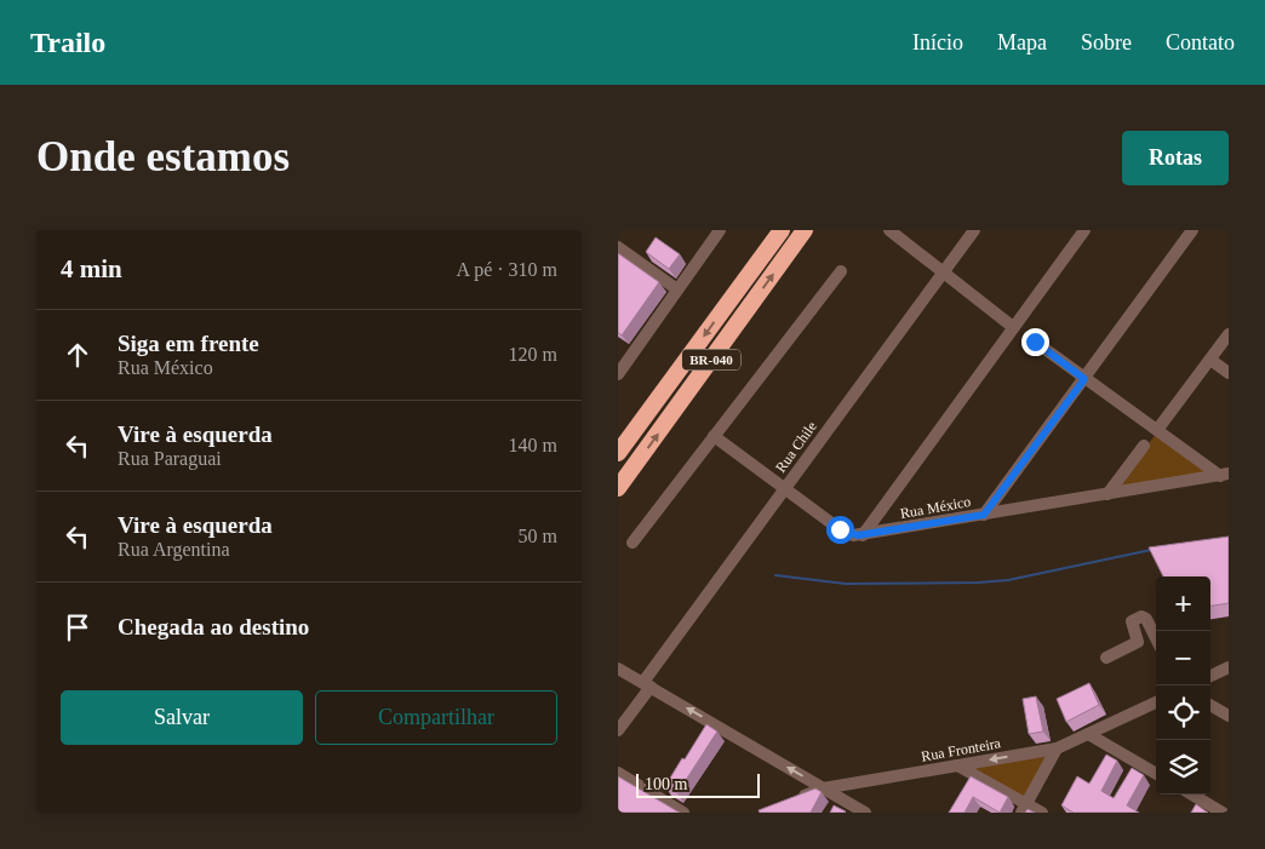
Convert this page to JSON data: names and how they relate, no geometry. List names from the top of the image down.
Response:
{
  "streets": {
    "highway": ["BR-040"],
    "street": ["Rua Chile", "Rua México", "Rua Fronteira"]
  },
  "crossings": [
    ["Rua Chile", "Rua México"]
  ],
  "scale_bar": "100 m",
  "page": {
    "header": "Trailo",
    "nav": [
      "Início",
      "Mapa",
      "Sobre",
      "Contato"
    ],
    "buttons": [
      "Rotas",
      ["Salvar", "Compartilhar"]
    ],
    "title": "Onde estamos",
    "heading": ["4 min", "A pé · 310 m"],
    "list": [
      ["Siga em frente", "Rua México", "120 m"],
      ["Vire à esquerda", "Rua Paraguai", "140 m"],
      ["Vire à esquerda", "Rua Argentina", "50 m"],
      "Chegada ao destino"
    ],
    "map_buttons": ["+", "−"],
    "scale": "100 m"
  }
}
